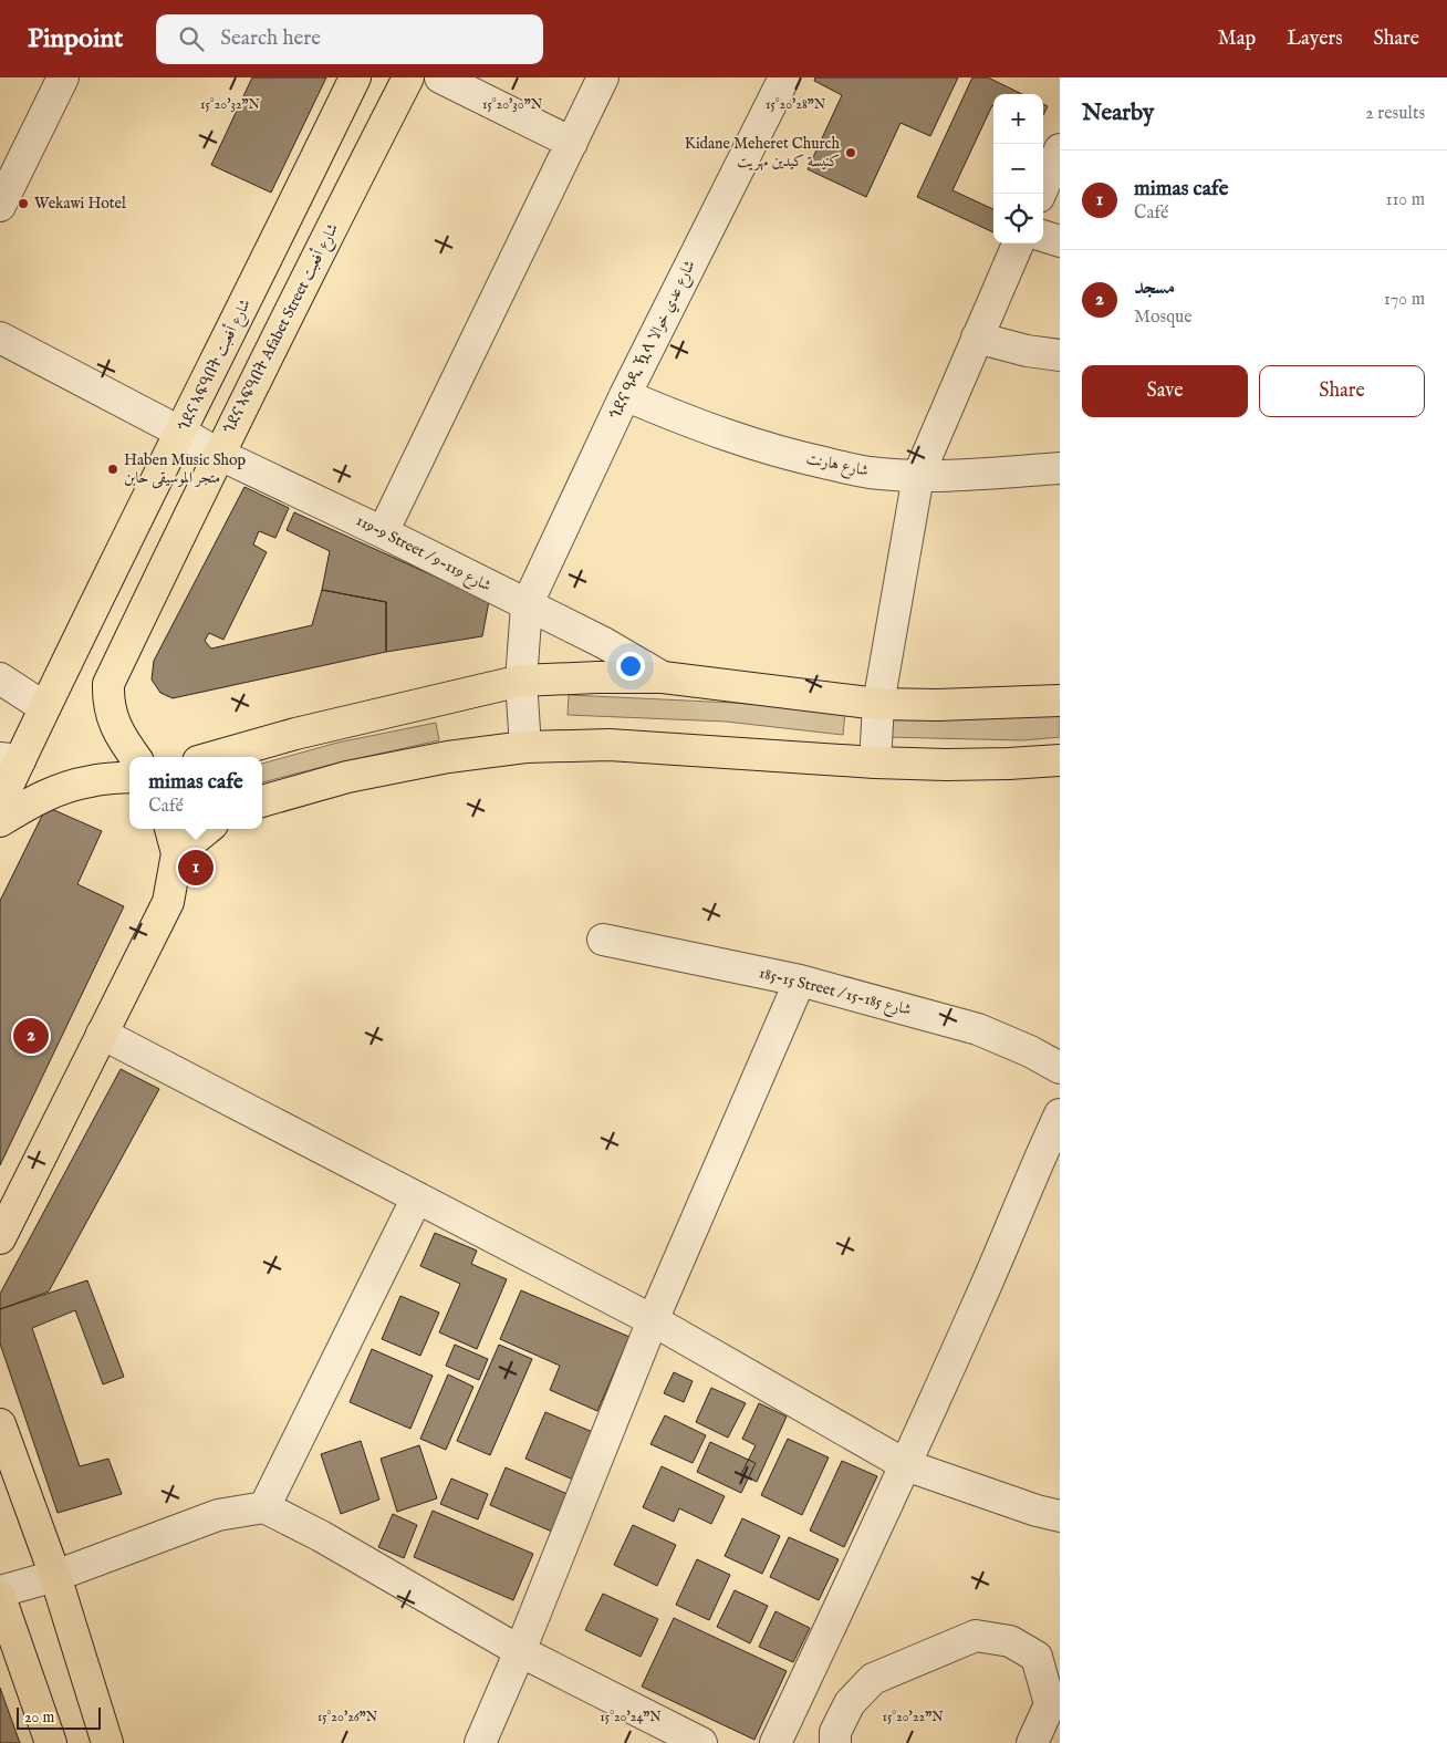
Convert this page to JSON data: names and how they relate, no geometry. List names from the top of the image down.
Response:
{
  "streets": {
    "main road": ["ጎደና ኣፍዓበት Afabet Street شارع أفعبت", "ጎደና ኣፍዓበት شارع أفعبت"],
    "street": [
      "ጎደና ዓዲ ዃላ شارع عدي خوالا",
      "شارع هارنت",
      "119-9 Street / شارع 119-9",
      "185-15 Street / شارع 185-15"
    ]
  },
  "crossings": [
    ["ጎደና ኣፍዓበት Afabet Street شارع أفعبت", "119-9 Street / شارع 119-9"],
    ["ጎደና ዓዲ ዃላ شارع عدي خوالا", "شارع هارنت"],
    ["ጎደና ዓዲ ዃላ شارع عدي خوالا", "119-9 Street / شارع 119-9"],
    ["ጎደና ኣፍዓበት شارع أفعبت", "119-9 Street / شارع 119-9"]
  ],
  "places": ["Kidane Meheret Church كنيسة كيدين مهريت", "Wekawi Hotel", "Haben Music Shop متجر الموسيقى حابن"],
  "scale_bar": "20 m",
  "page": {
    "header": "Pinpoint",
    "search": "Search here",
    "nav": ["Map", "Layers", "Share"],
    "heading": ["Nearby", "2 results"],
    "map_buttons": ["+", "−"],
    "list": [
      {
        "mark": "1",
        "name": "mimas cafe",
        "note": "Café",
        "value": "110 m"
      },
      {
        "mark": "2",
        "name": "مسجد",
        "note": "Mosque",
        "value": "170 m"
      }
    ],
    "buttons": ["Save", "Share"],
    "popup": ["mimas cafe", "Café"],
    "pins": ["1", "2"],
    "scale": "20 m"
  },
  "coordinates": [
    "15°20'32\"N",
    "15°20'30\"N",
    "15°20'28\"N",
    "15°20'26\"N",
    "15°20'24\"N",
    "15°20'22\"N"
  ]
}
